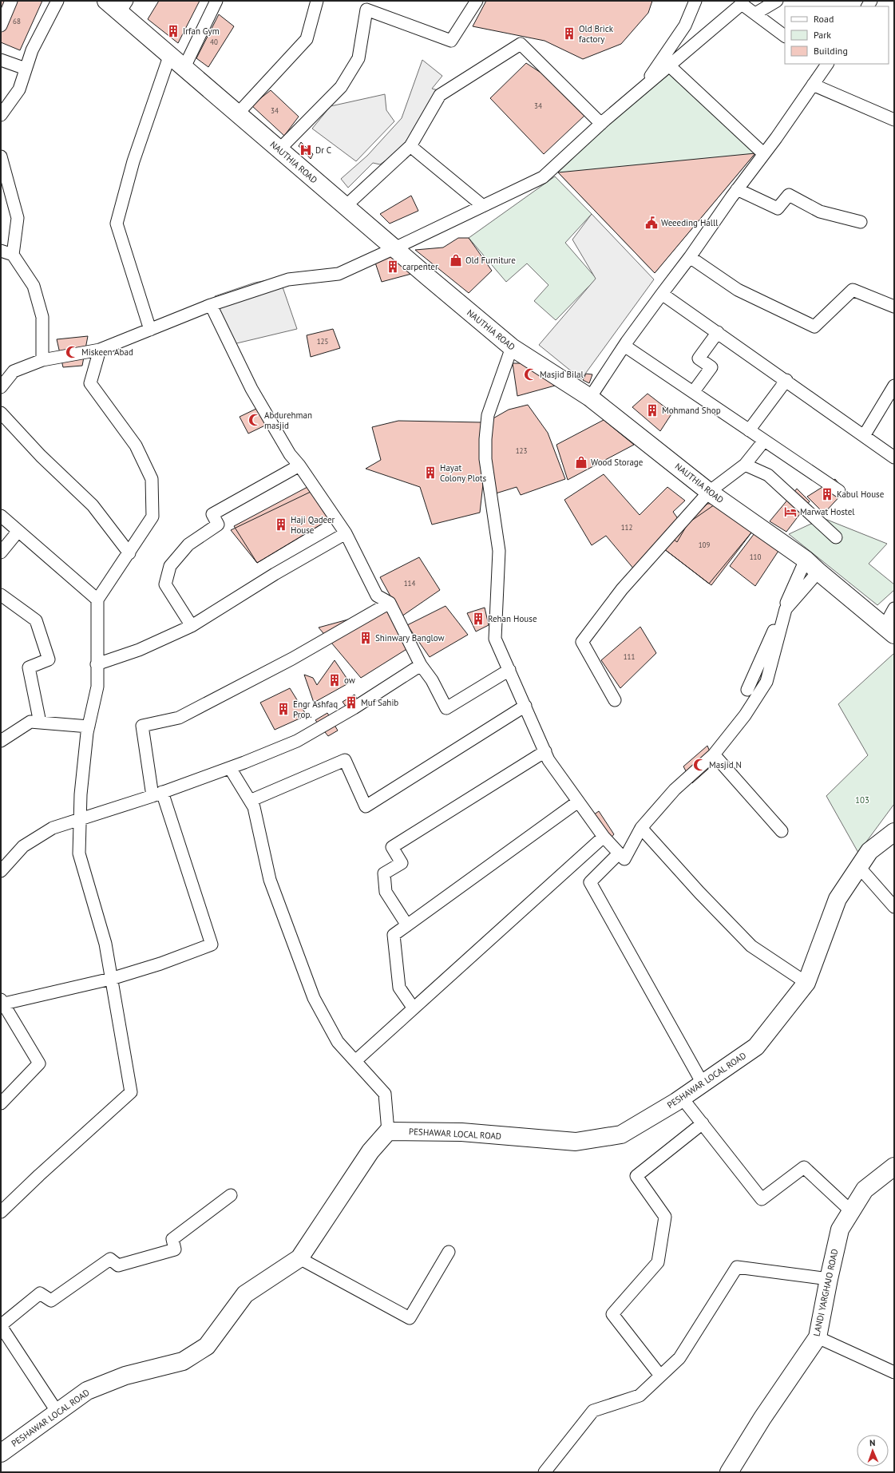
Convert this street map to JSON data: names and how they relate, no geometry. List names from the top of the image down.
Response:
{
  "streets": {
    "street": ["NAUTHIA ROAD", "PESHAWAR LOCAL ROAD", "LANDI YARGHAJO ROAD"]
  },
  "parks": ["103"],
  "places": {
    "building": [
      "Irfan Gym",
      "Old Brick factory",
      "carpenter",
      "Mohmand Shop",
      "Hayat Colony Plots",
      "Kabul House",
      "Haji Qadeer House",
      "Rehan House",
      "Shinwary Banglow",
      "ow",
      "Muf Sahib",
      "Engr Ashfaq Prop."
    ],
    "hospital": ["Dr C"],
    "public building": ["Weeeding Halll"],
    "shop": ["Old Furniture", "Wood Storage"],
    "mosque": [
      "Miskeen Abad",
      "Masjid Bilal",
      "Abdurehman masjid",
      "Masjid N"
    ],
    "hotel": ["Marwat Hostel"]
  },
  "house_numbers": [
    "68",
    "40",
    "34",
    "34",
    "125",
    "123",
    "112",
    "109",
    "110",
    "114",
    "111"
  ],
  "legend": ["Road", "Park", "Building"],
  "north": "top"
}
